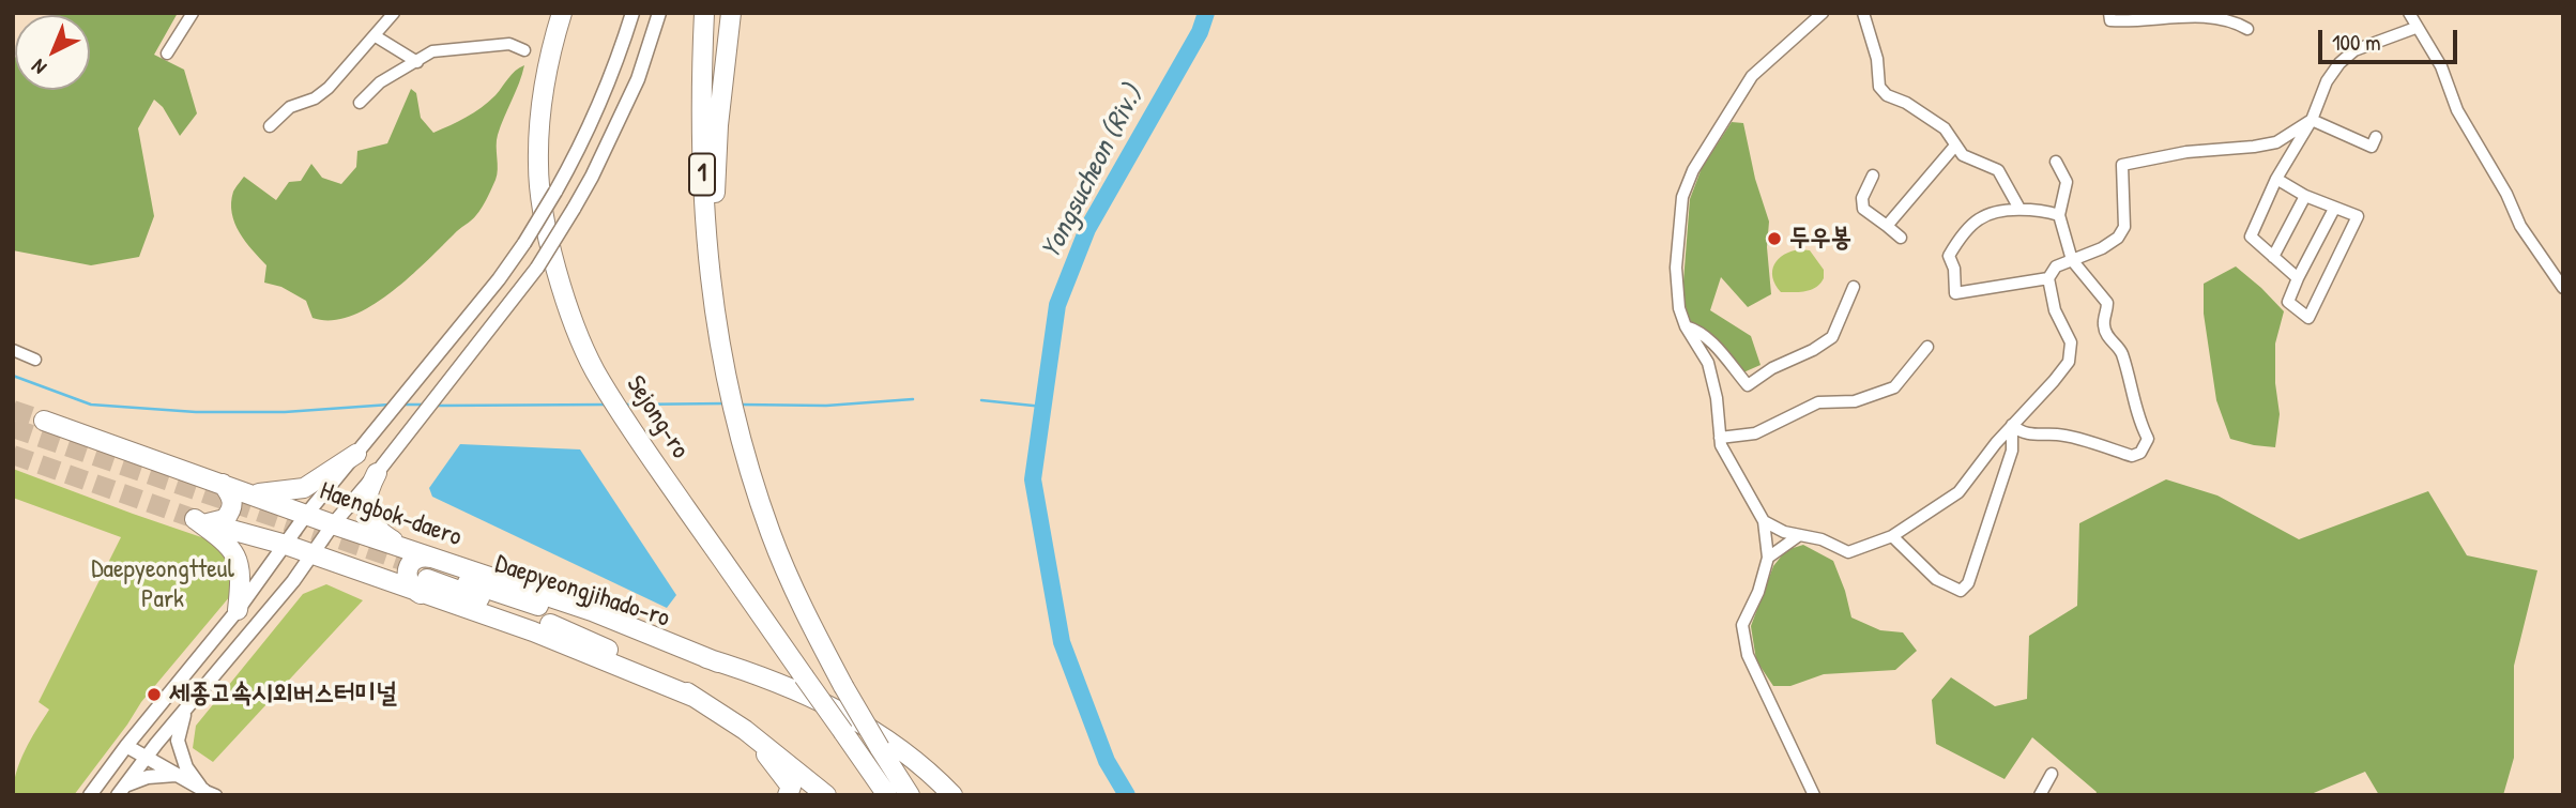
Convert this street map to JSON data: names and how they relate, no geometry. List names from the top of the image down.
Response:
{
  "streets": {
    "highway": [
      "1",
      "Sejong-ro",
      "Haengbok-daero",
      "Daepyeongjihado-ro"
    ]
  },
  "crossings": [
    ["Haengbok-daero", "Daepyeongjihado-ro"]
  ],
  "water": ["Yongsucheon (Riv.)"],
  "parks": ["Daepyeongtteul Park"],
  "places": ["두우봉", "세종고속시외버스터미널"],
  "scale_bar": "100 m",
  "north": "bottom left"
}
